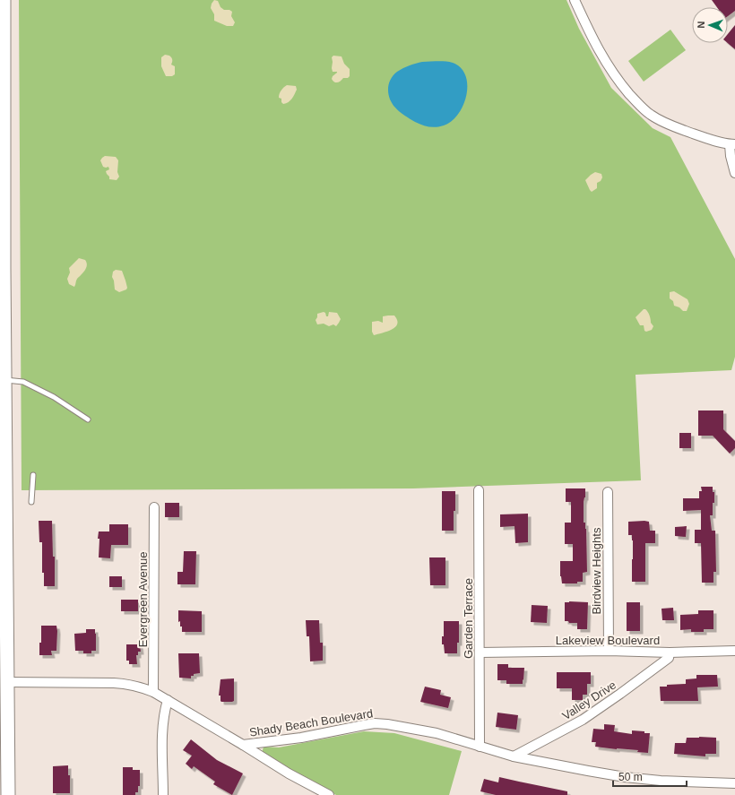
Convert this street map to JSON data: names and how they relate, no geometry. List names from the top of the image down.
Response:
{
  "streets": {
    "street": [
      "Birdview Heights",
      "Evergreen Avenue",
      "Garden Terrace",
      "Lakeview Boulevard",
      "Valley Drive",
      "Shady Beach Boulevard"
    ]
  },
  "crossings": [
    ["Birdview Heights", "Lakeview Boulevard"],
    ["Evergreen Avenue", "Shady Beach Boulevard"],
    ["Garden Terrace", "Lakeview Boulevard"],
    ["Garden Terrace", "Shady Beach Boulevard"],
    ["Lakeview Boulevard", "Valley Drive"],
    ["Valley Drive", "Shady Beach Boulevard"]
  ],
  "scale_bar": "50 m",
  "north": "left"
}
